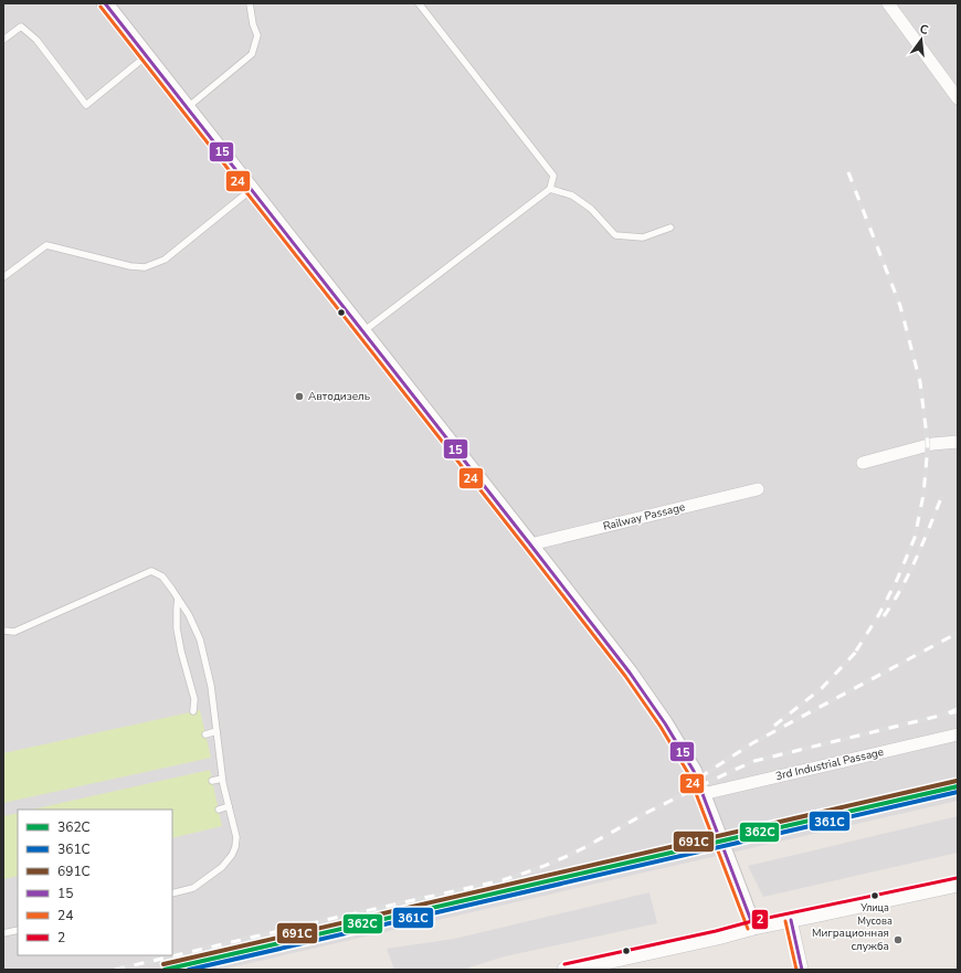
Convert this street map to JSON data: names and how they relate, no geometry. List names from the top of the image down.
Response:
{
  "streets": {
    "street": ["Railway Passage", "3rd Industrial Passage"]
  },
  "places": ["Автодизель", "Улица Мусова", "Миграционная служба"],
  "lines": [
    "transit line 15",
    "transit line 24",
    "transit line 691С",
    "transit line 362С",
    "transit line 361С",
    "transit line 2"
  ],
  "legend": [
    "362С",
    "361С",
    "691С",
    "15",
    "24",
    "2"
  ],
  "north": "top"
}
